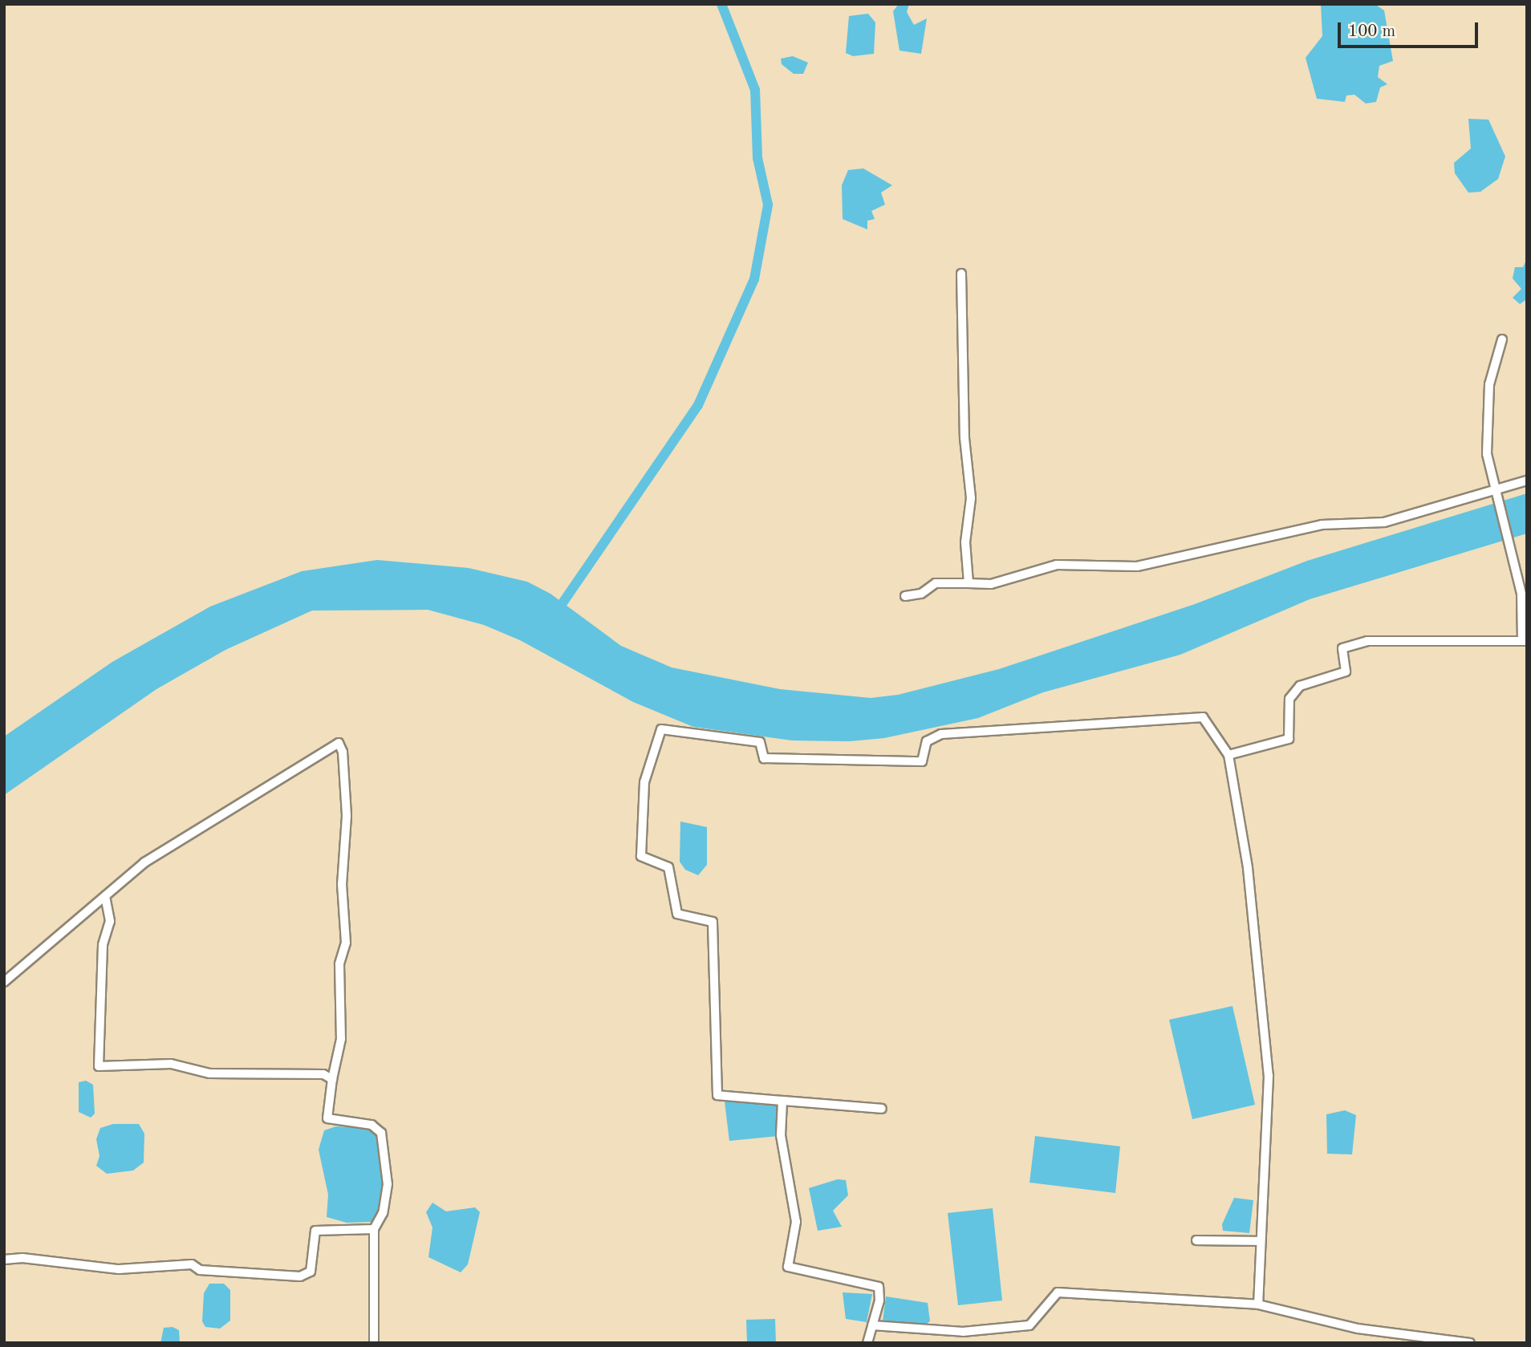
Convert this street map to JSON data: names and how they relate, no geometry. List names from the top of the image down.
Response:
{
  "scale_bar": "100 m"
}
